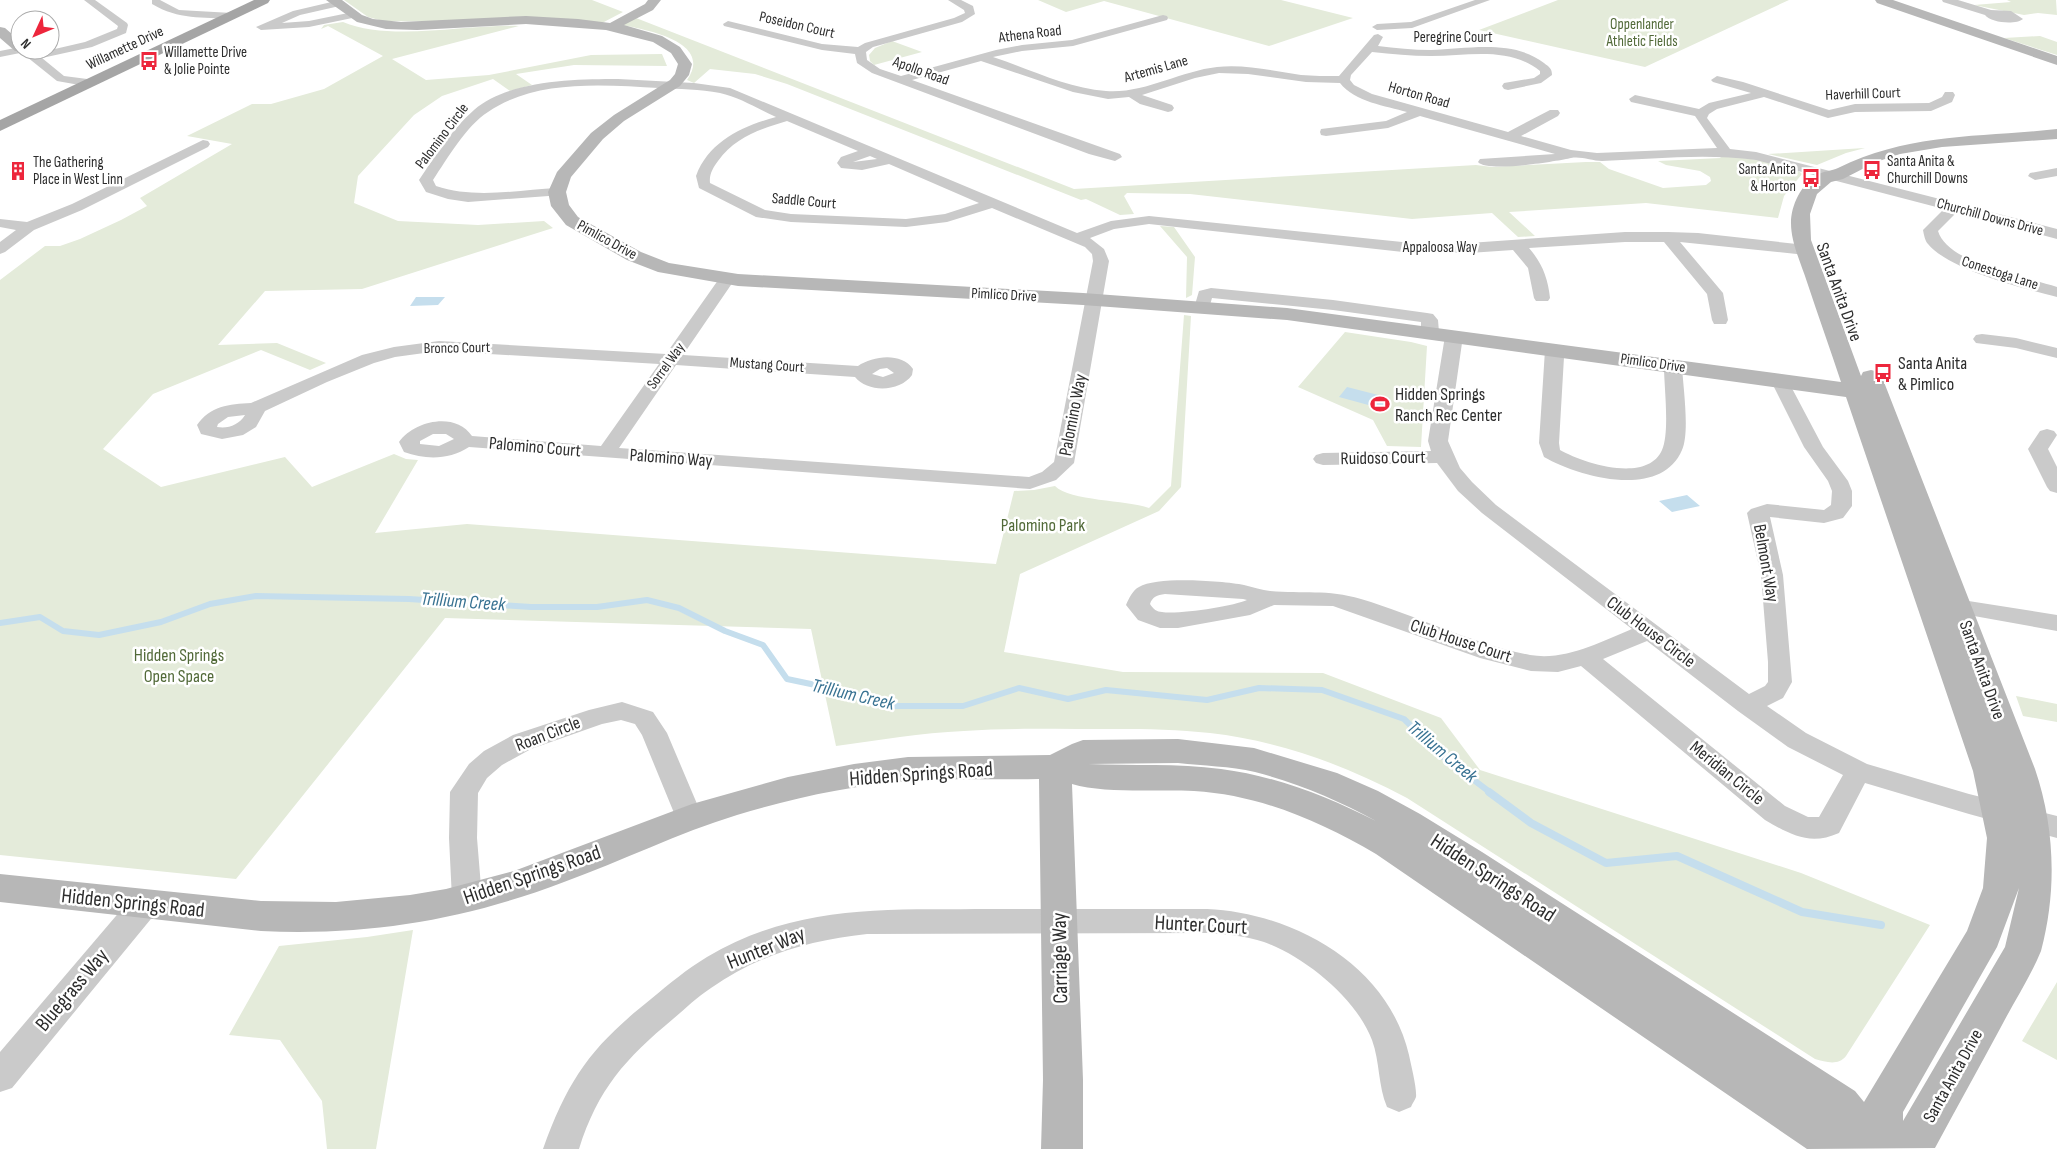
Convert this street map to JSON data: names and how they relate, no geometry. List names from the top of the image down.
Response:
{
  "streets": {
    "main road": [
      "Willamette Drive",
      "Pimlico Drive",
      "Santa Anita Drive",
      "Hidden Springs Road",
      "Carriage Way"
    ],
    "street": [
      "Poseidon Court",
      "Athena Road",
      "Peregrine Court",
      "Artemis Lane",
      "Apollo Road",
      "Haverhill Court",
      "Horton Road",
      "Palomino Circle",
      "Saddle Court",
      "Churchill Downs Drive",
      "Appaloosa Way",
      "Conestoga Lane",
      "Bronco Court",
      "Mustang Court",
      "Sorrel Way",
      "Palomino Way",
      "Palomino Court",
      "Ruidoso Court",
      "Belmont Way",
      "Club House Circle",
      "Club House Court",
      "Roan Circle",
      "Meridian Circle",
      "Hunter Court",
      "Hunter Way",
      "Bluegrass Way"
    ]
  },
  "crossings": [
    ["Poseidon Court", "Apollo Road"],
    ["Athena Road", "Artemis Lane"],
    ["Athena Road", "Apollo Road"],
    ["Artemis Lane", "Horton Road"],
    ["Horton Road", "Churchill Downs Drive"],
    ["Horton Road", "Santa Anita Drive"],
    ["Palomino Circle", "Pimlico Drive"],
    ["Palomino Circle", "Palomino Way"],
    ["Saddle Court", "Palomino Way"],
    ["Churchill Downs Drive", "Conestoga Lane"],
    ["Churchill Downs Drive", "Santa Anita Drive"],
    ["Pimlico Drive", "Santa Anita Drive"],
    ["Pimlico Drive", "Sorrel Way"],
    ["Pimlico Drive", "Palomino Way"],
    ["Pimlico Drive", "Belmont Way"],
    ["Pimlico Drive", "Club House Circle"],
    ["Appaloosa Way", "Santa Anita Drive"],
    ["Appaloosa Way", "Palomino Way"],
    ["Santa Anita Drive", "Club House Circle"],
    ["Bronco Court", "Mustang Court"],
    ["Bronco Court", "Sorrel Way"],
    ["Mustang Court", "Sorrel Way"],
    ["Sorrel Way", "Palomino Way"],
    ["Sorrel Way", "Palomino Court"],
    ["Palomino Way", "Palomino Court"],
    ["Ruidoso Court", "Club House Circle"],
    ["Belmont Way", "Club House Circle"],
    ["Club House Circle", "Club House Court"],
    ["Club House Circle", "Meridian Circle"],
    ["Club House Court", "Meridian Circle"],
    ["Roan Circle", "Hidden Springs Road"],
    ["Hidden Springs Road", "Carriage Way"],
    ["Hidden Springs Road", "Bluegrass Way"],
    ["Hunter Court", "Hunter Way"],
    ["Hunter Court", "Carriage Way"],
    ["Hunter Way", "Carriage Way"]
  ],
  "water": ["Trillium Creek"],
  "parks": ["Oppenlander Athletic Fields", "Palomino Park", "Hidden Springs Open Space"],
  "places": {
    "bus stop": [
      "Willamette Drive & Jolie Pointe",
      "Santa Anita & Churchill Downs",
      "Santa Anita & Horton",
      "Santa Anita & Pimlico"
    ],
    "building": ["The Gathering Place in West Linn"],
    "sports": ["Hidden Springs Ranch Rec Center"]
  },
  "north": "bottom left"
}
